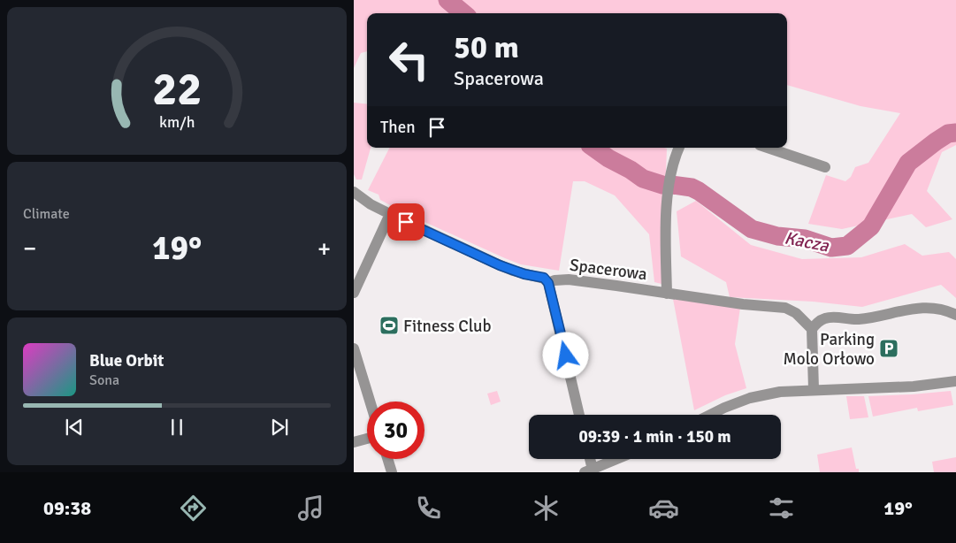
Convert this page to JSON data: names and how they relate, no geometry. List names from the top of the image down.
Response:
{
  "streets": {
    "street": ["Spacerowa"]
  },
  "water": ["Kacza"],
  "places": {
    "sports": ["Fitness Club"],
    "parking": ["Parking Molo Orłowo"]
  },
  "page": {
    "turn": ["50 m", "Spacerowa"],
    "then": "Then",
    "tile": "Climate",
    "heat": ["−", "19°", "+"],
    "song": ["Blue Orbit", "Sona"],
    "limit": "30",
    "trip": "09:39 · 1 min · 150 m",
    "tabs": ["09:38", "19°"],
    "gauge": ["22", "km/h"]
  }
}
